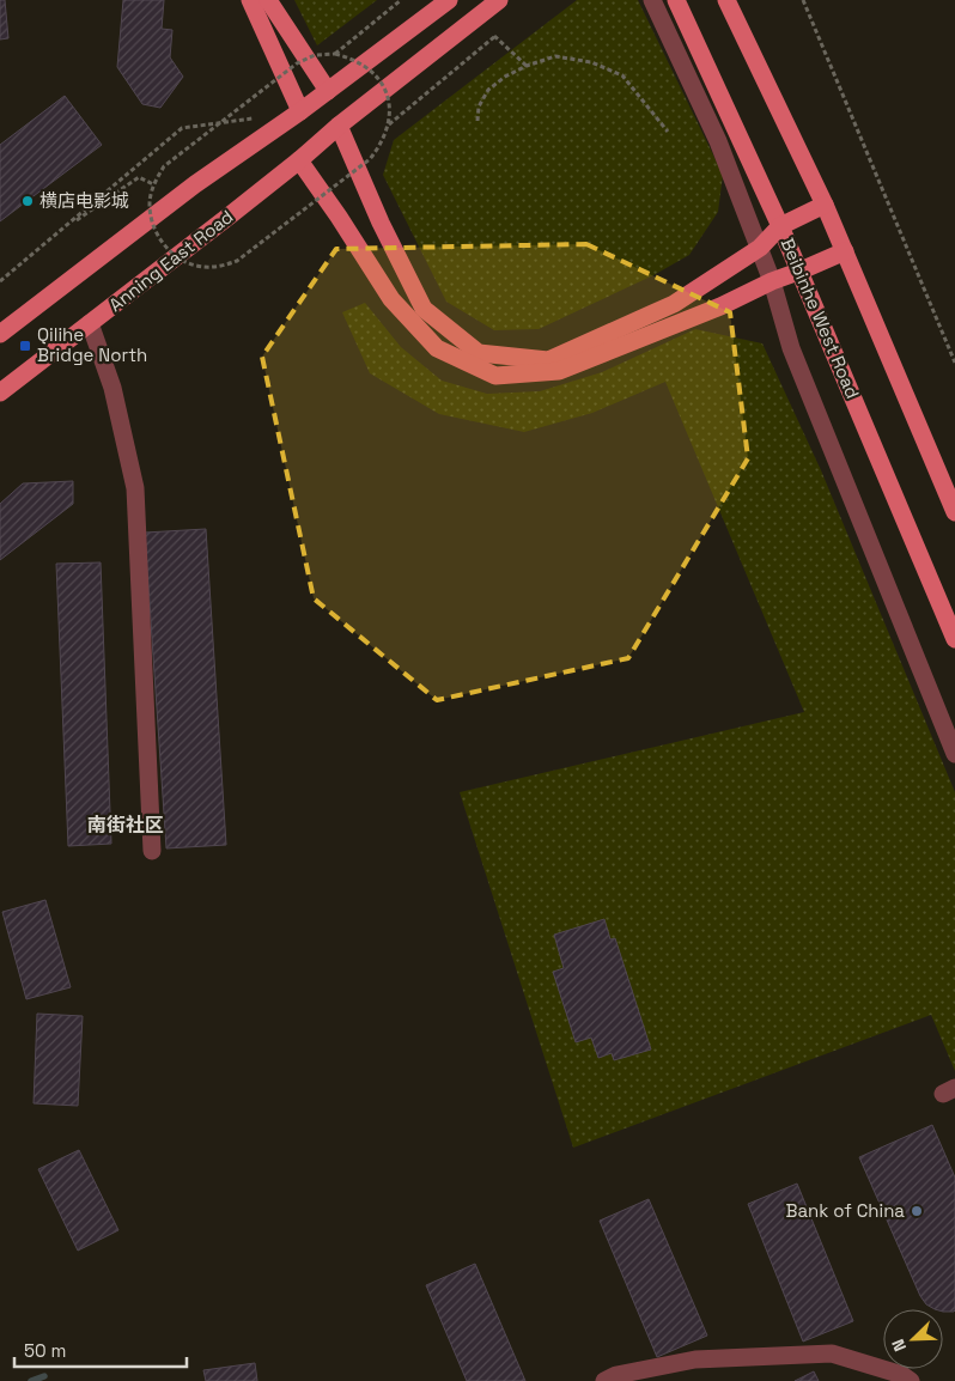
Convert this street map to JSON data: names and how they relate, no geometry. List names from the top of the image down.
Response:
{
  "streets": {
    "main road": ["Anning East Road", "Beibinhe West Road"]
  },
  "districts": ["南街社区"],
  "places": {
    "other": ["横店电影城", "Bank of China"],
    "transit": ["Qilihe Bridge North"]
  },
  "scale_bar": "50 m",
  "north": "bottom left"
}
